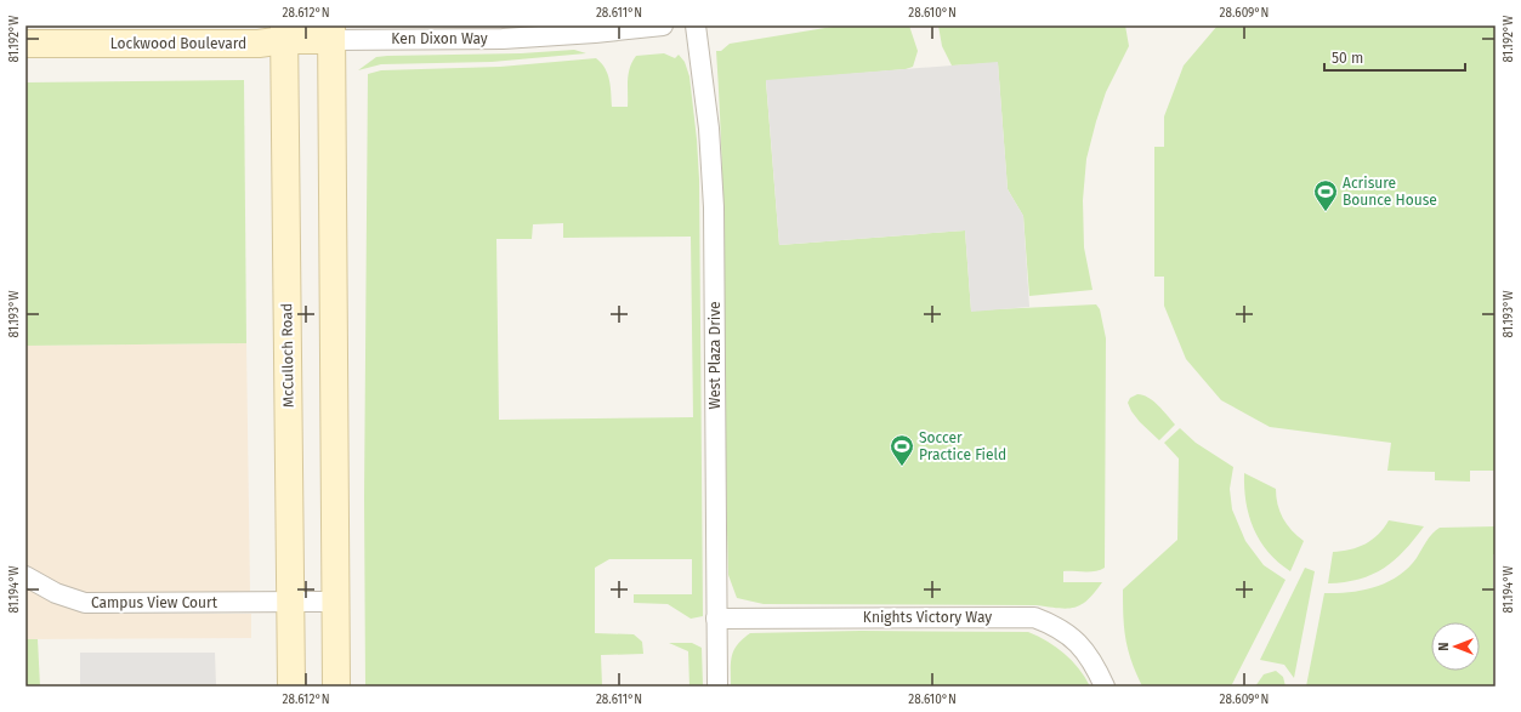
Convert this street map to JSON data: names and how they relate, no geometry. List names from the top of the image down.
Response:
{
  "streets": {
    "main road": ["Lockwood Boulevard", "McCulloch Road"],
    "street": [
      "Ken Dixon Way",
      "West Plaza Drive",
      "Campus View Court",
      "Knights Victory Way"
    ]
  },
  "crossings": [
    ["Ken Dixon Way", "Lockwood Boulevard"],
    ["Lockwood Boulevard", "McCulloch Road"],
    ["McCulloch Road", "Campus View Court"],
    ["West Plaza Drive", "Knights Victory Way"]
  ],
  "places": {
    "sports": ["Acrisure Bounce House", "Soccer Practice Field"]
  },
  "scale_bar": "50 m",
  "north": "left",
  "coordinates": [
    "28.612°N",
    "28.611°N",
    "28.610°N",
    "28.609°N",
    "81.192°W",
    "81.193°W",
    "81.194°W"
  ]
}
